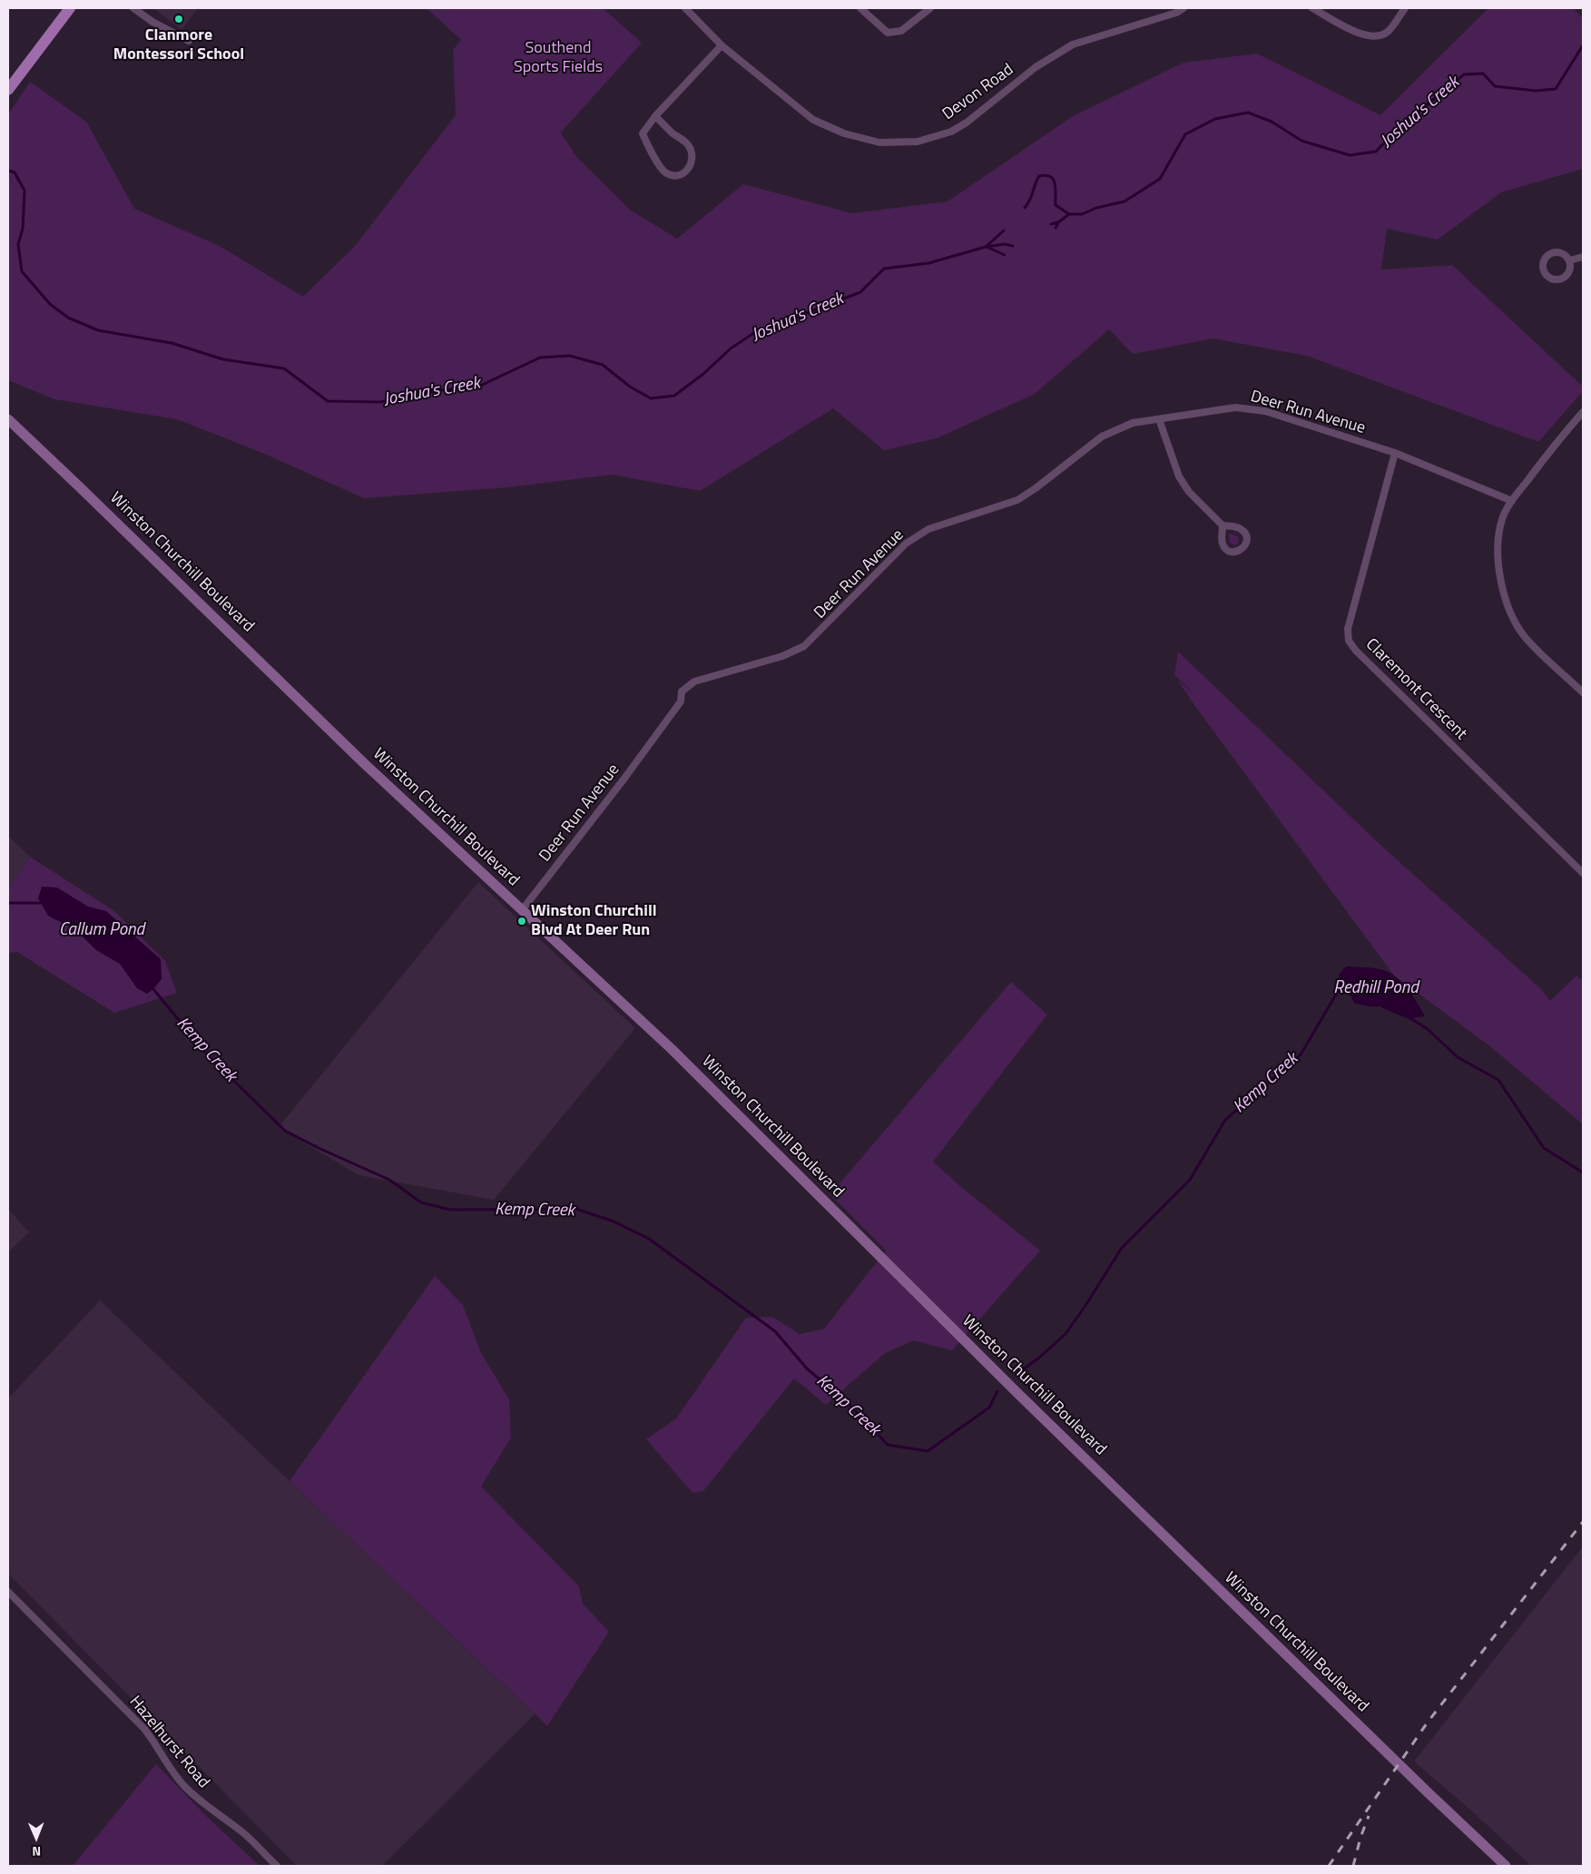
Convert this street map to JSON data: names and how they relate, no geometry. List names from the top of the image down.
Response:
{
  "streets": {
    "main road": ["Winston Churchill Boulevard"],
    "street": [
      "Devon Road",
      "Deer Run Avenue",
      "Claremont Crescent",
      "Hazelhurst Road"
    ]
  },
  "crossings": [
    ["Deer Run Avenue", "Winston Churchill Boulevard"],
    ["Deer Run Avenue", "Claremont Crescent"]
  ],
  "water": [
    "Joshua's Creek",
    "Callum Pond",
    "Redhill Pond",
    "Kemp Creek"
  ],
  "parks": ["Southend Sports Fields"],
  "places": ["Clanmore Montessori School", "Winston Churchill Blvd At Deer Run"],
  "north": "bottom"
}
